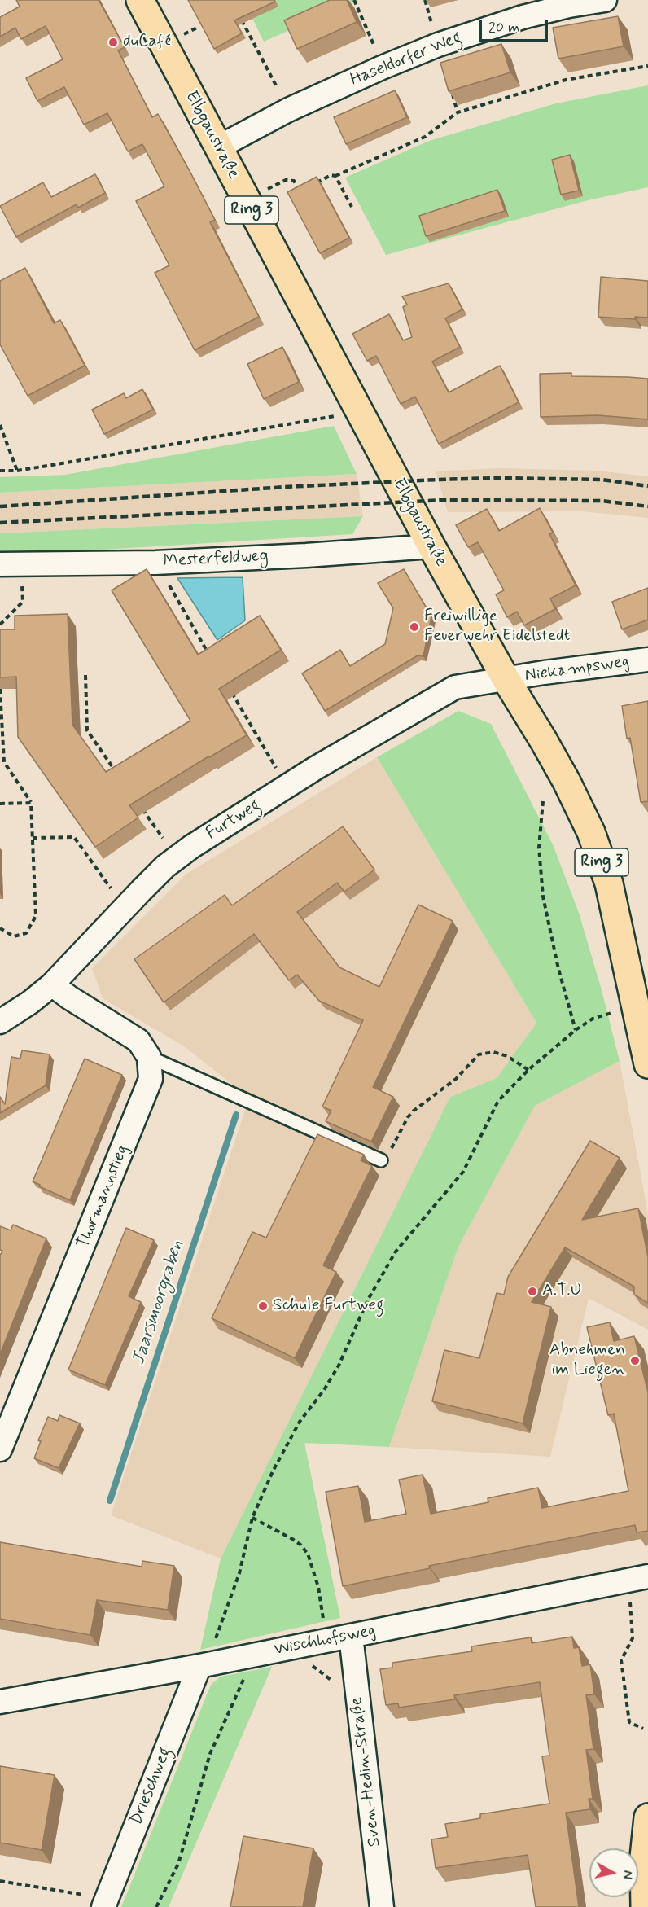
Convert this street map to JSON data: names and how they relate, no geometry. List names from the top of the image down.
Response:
{
  "streets": {
    "main road": ["Elbgaustraße", "Ring 3"],
    "street": [
      "Haseldorfer Weg",
      "Mesterfeldweg",
      "Niekampsweg",
      "Furtweg",
      "Thormannstieg",
      "Wischhofsweg",
      "Sven-Hedin-Straße",
      "Drieschweg"
    ]
  },
  "crossings": [
    ["Haseldorfer Weg", "Elbgaustraße"],
    ["Elbgaustraße", "Mesterfeldweg"],
    ["Elbgaustraße", "Niekampsweg"],
    ["Elbgaustraße", "Furtweg"],
    ["Niekampsweg", "Furtweg"],
    ["Wischhofsweg", "Sven-Hedin-Straße"],
    ["Wischhofsweg", "Drieschweg"]
  ],
  "water": ["Jaarsmoorgraben"],
  "places": [
    "duCafé",
    "Freiwillige Feuerwehr Eidelstedt",
    "A.T.U",
    "Schule Furtweg",
    "Abnehmen im Liegen"
  ],
  "scale_bar": "20 m",
  "north": "right"
}
